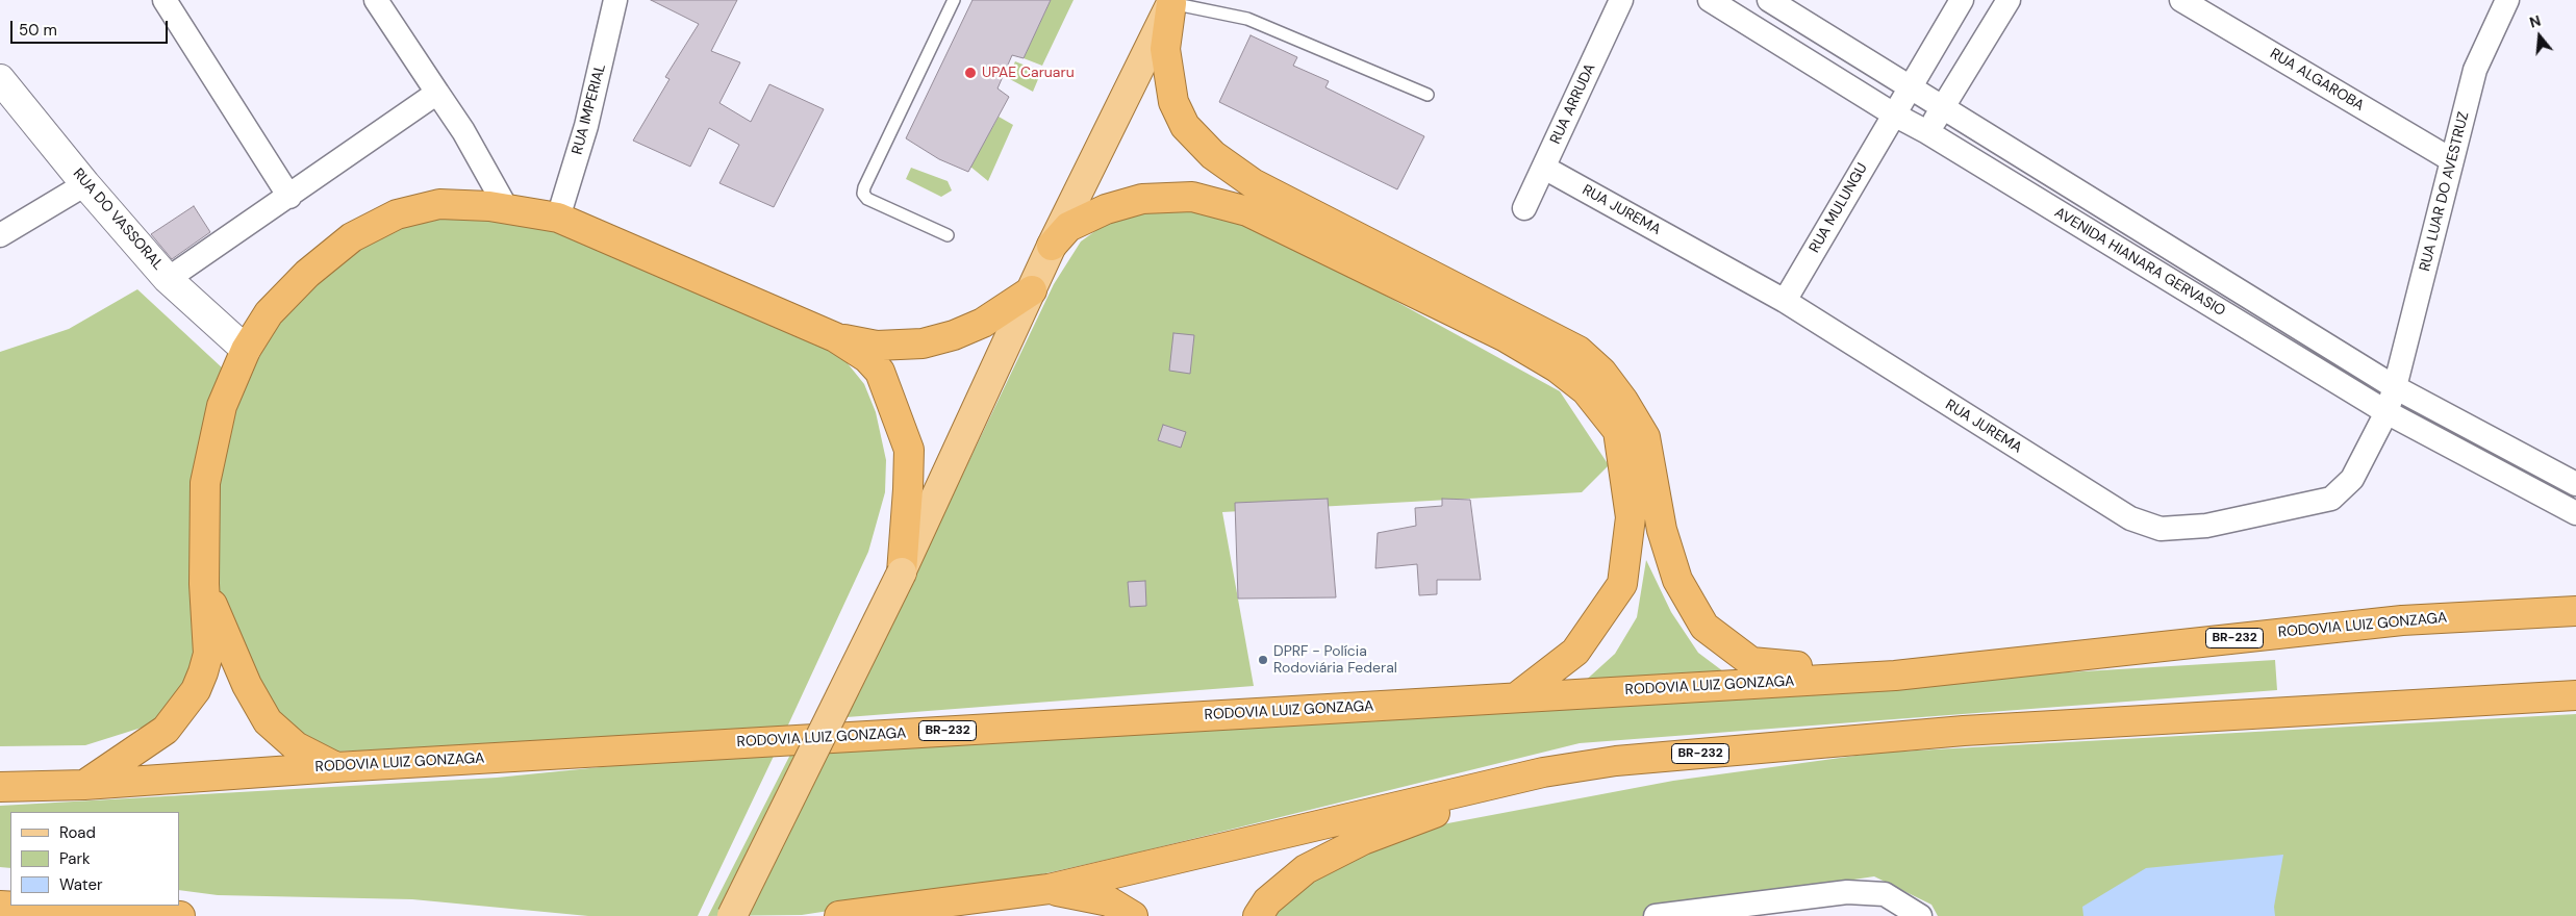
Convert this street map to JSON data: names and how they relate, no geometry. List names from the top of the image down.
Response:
{
  "streets": {
    "highway": ["RODOVIA LUIZ GONZAGA", "BR-232"],
    "street": [
      "RUA ALGAROBA",
      "RUA ARRUDA",
      "RUA IMPERIAL",
      "RUA LUAR DO AVESTRUZ",
      "RUA MULUNGU",
      "RUA JUREMA",
      "RUA DO VASSORAL",
      "AVENIDA HIANARA GERVASIO"
    ]
  },
  "crossings": [
    ["RUA ALGAROBA", "RUA LUAR DO AVESTRUZ"],
    ["RUA ARRUDA", "RUA JUREMA"],
    ["RUA LUAR DO AVESTRUZ", "RUA JUREMA"],
    ["RUA LUAR DO AVESTRUZ", "AVENIDA HIANARA GERVASIO"],
    ["RUA MULUNGU", "RUA JUREMA"],
    ["RUA MULUNGU", "AVENIDA HIANARA GERVASIO"],
    ["RUA JUREMA", "AVENIDA HIANARA GERVASIO"]
  ],
  "places": ["UPAE Caruaru", "DPRF - Polícia Rodoviária Federal"],
  "legend": ["Road", "Park", "Water"],
  "scale_bar": "50 m",
  "north": "top"
}
